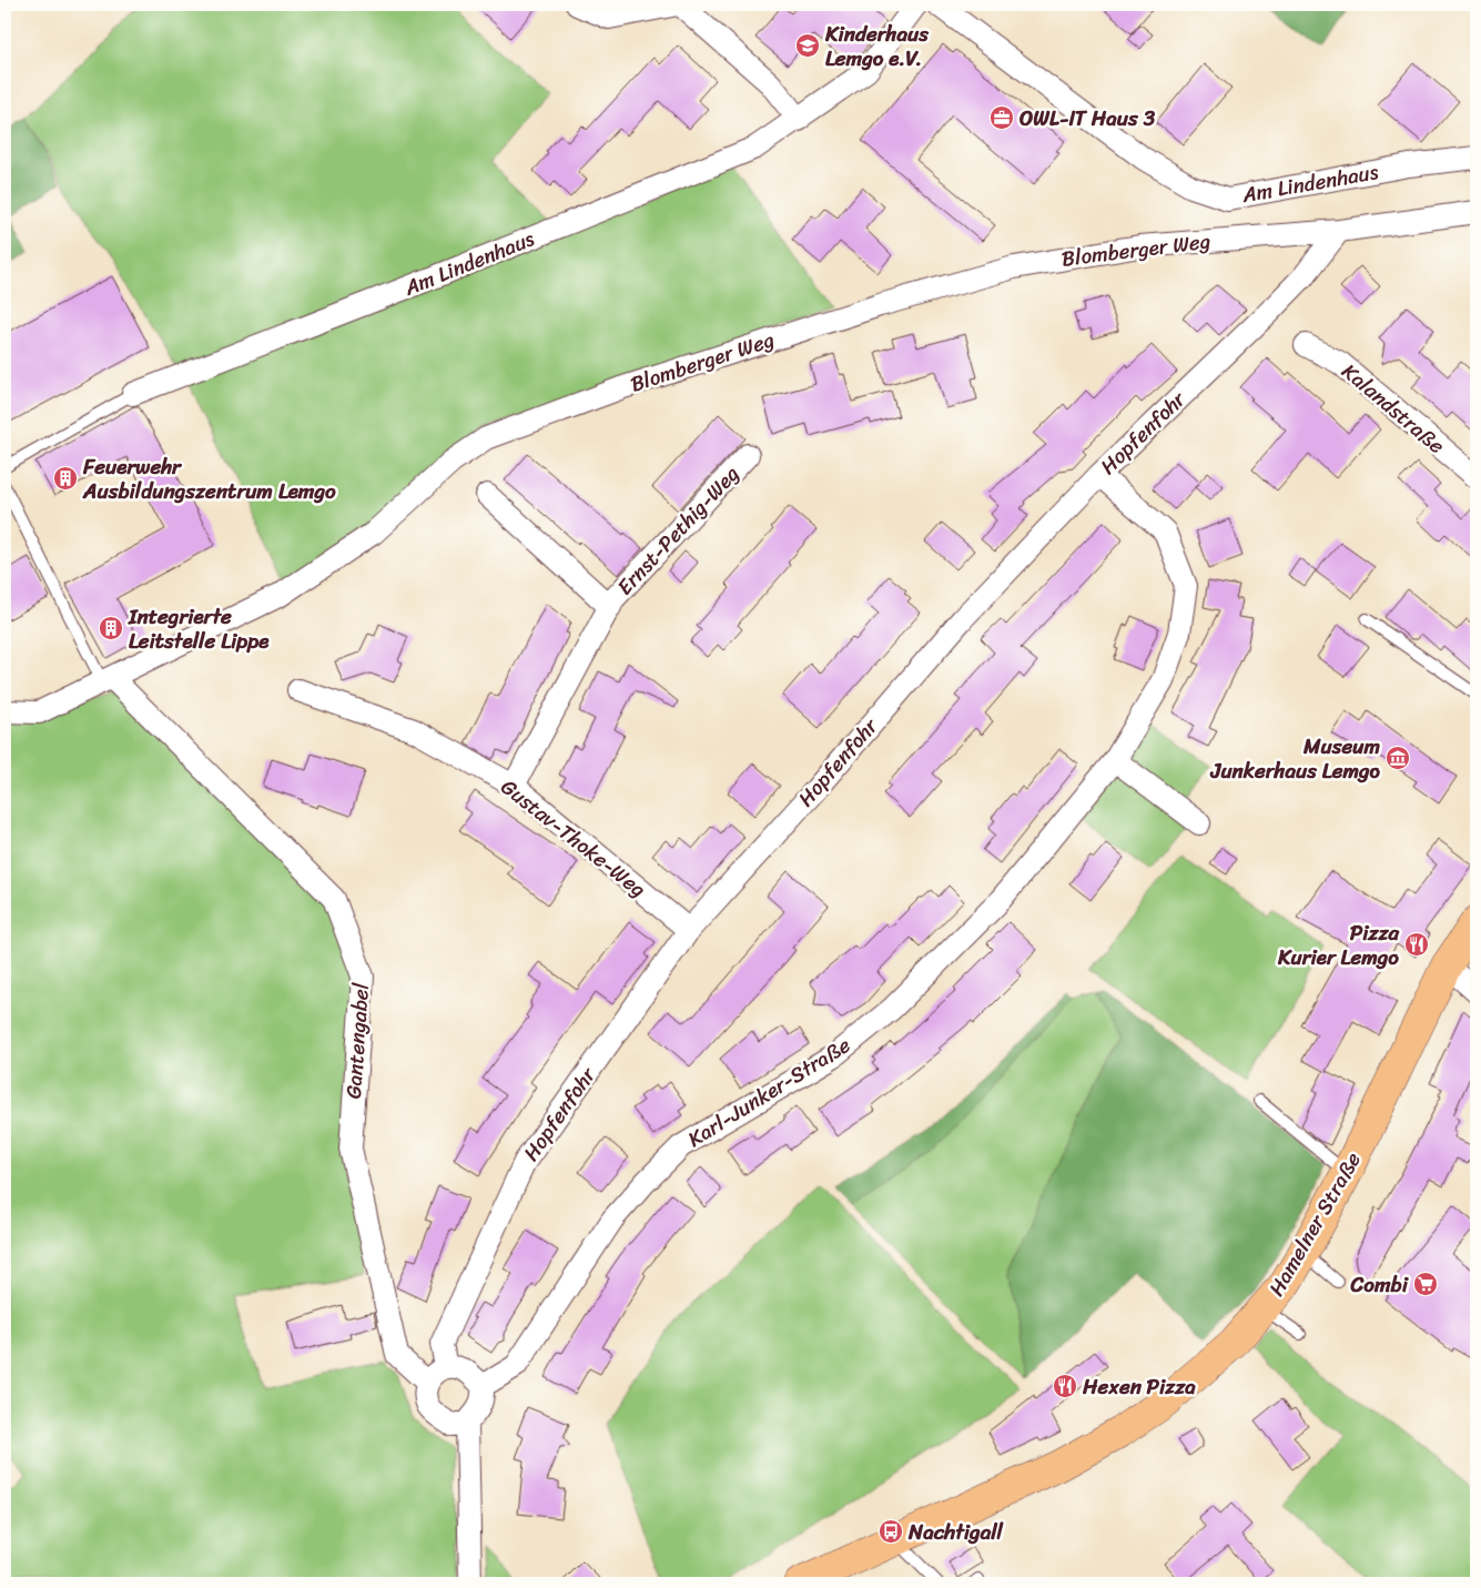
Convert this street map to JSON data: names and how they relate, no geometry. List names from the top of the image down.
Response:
{
  "streets": {
    "main road": ["Hamelner Straße"],
    "street": [
      "Am Lindenhaus",
      "Blomberger Weg",
      "Kalandstraße",
      "Hopfenfohr",
      "Ernst-Pethig-Weg",
      "Gustav-Thoke-Weg",
      "Gantengabel",
      "Karl-Junker-Straße"
    ]
  },
  "crossings": [
    ["Blomberger Weg", "Hopfenfohr"],
    ["Blomberger Weg", "Gantengabel"],
    ["Hopfenfohr", "Gustav-Thoke-Weg"],
    ["Hopfenfohr", "Gantengabel"],
    ["Hopfenfohr", "Karl-Junker-Straße"],
    ["Ernst-Pethig-Weg", "Gustav-Thoke-Weg"],
    ["Gantengabel", "Karl-Junker-Straße"]
  ],
  "places": {
    "school or university": ["Kinderhaus Lemgo e.V."],
    "office": ["OWL-IT Haus 3"],
    "building": ["Feuerwehr Ausbildungszentrum Lemgo", "Integrierte Leitstelle Lippe"],
    "museum": ["Museum Junkerhaus Lemgo"],
    "restaurant": ["Pizza Kurier Lemgo", "Hexen Pizza"],
    "supermarket": ["Combi"],
    "bus stop": ["Nachtigall"]
  }
}
